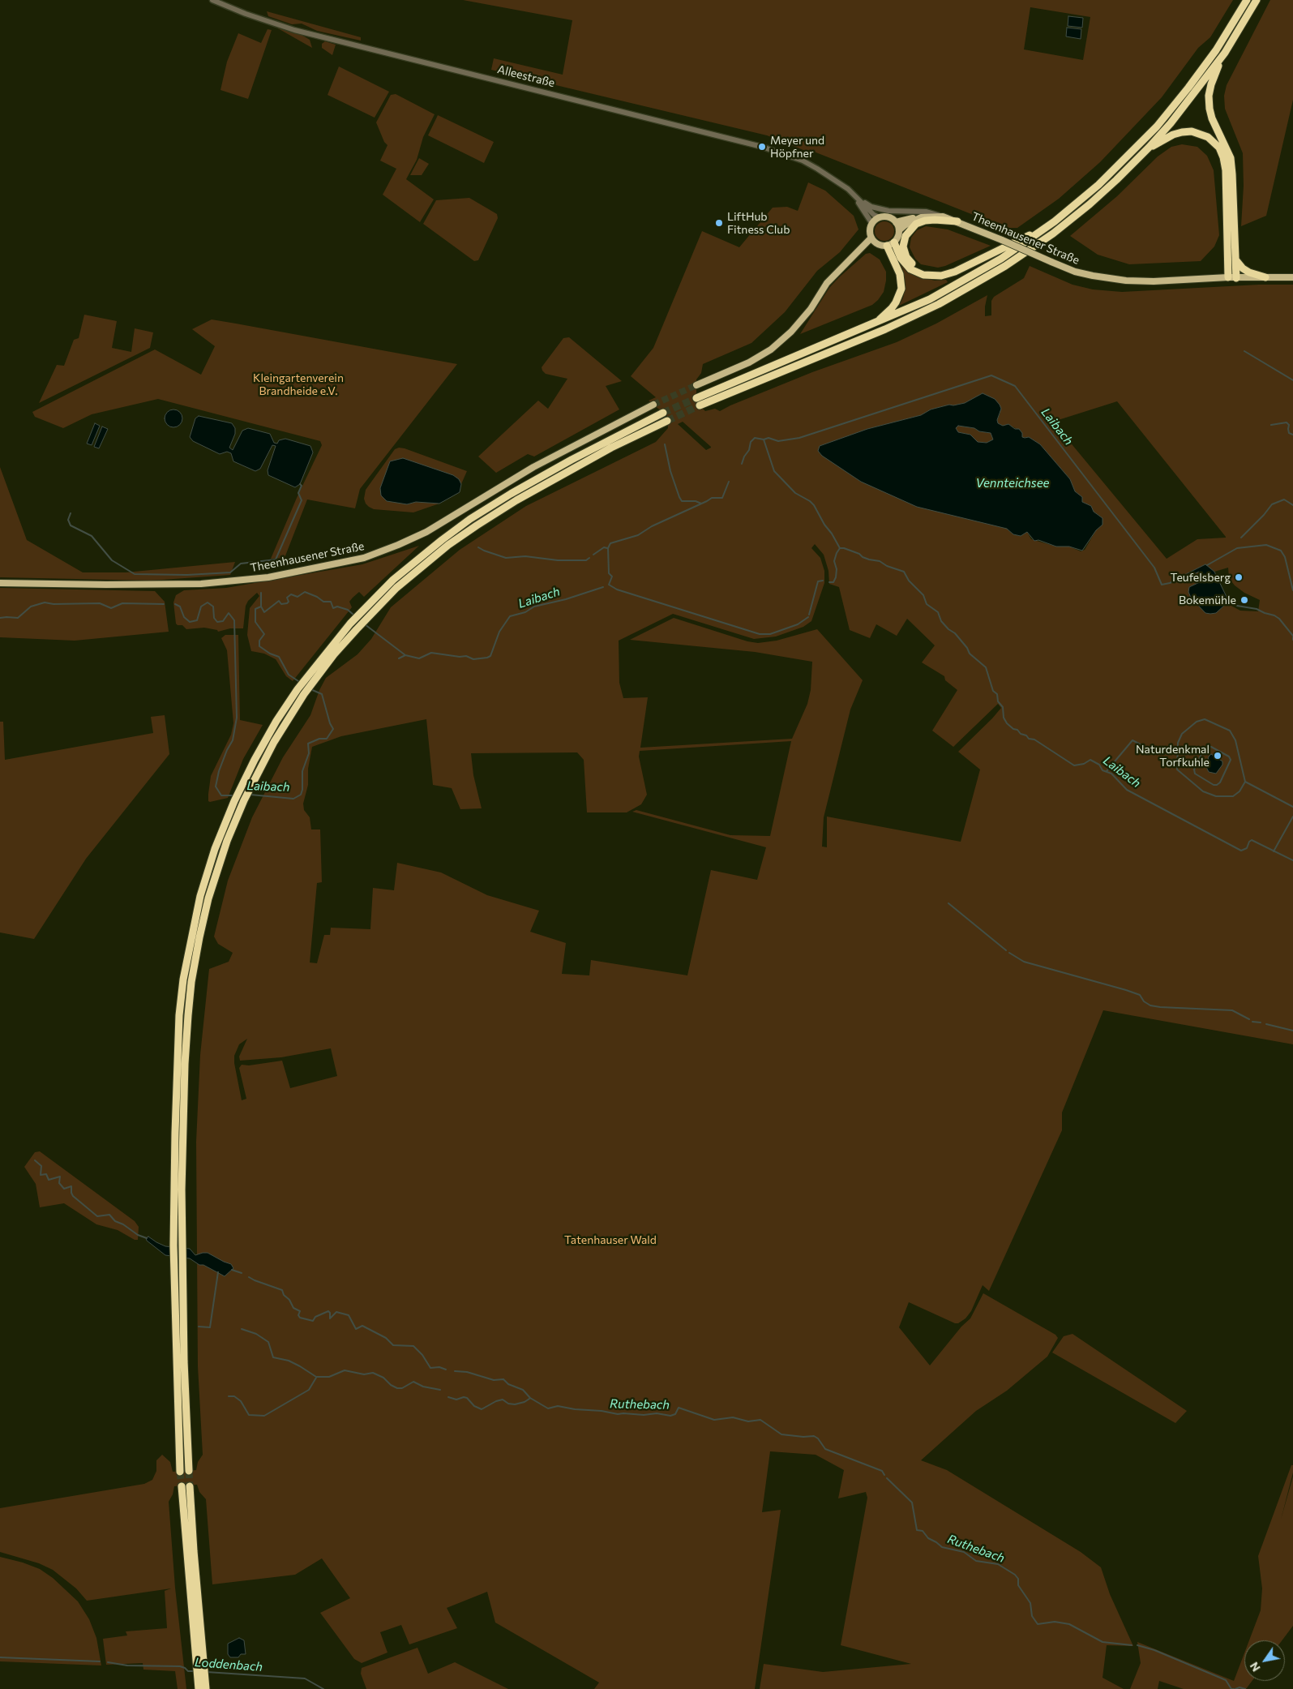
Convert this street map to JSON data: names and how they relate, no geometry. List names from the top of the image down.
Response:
{
  "streets": {
    "main road": ["Theenhausener Straße"],
    "street": ["Alleestraße"]
  },
  "crossings": [
    ["Alleestraße", "Theenhausener Straße"]
  ],
  "water": [
    "Laibach",
    "Vennteichsee",
    "Ruthebach",
    "Loddenbach"
  ],
  "parks": ["Kleingartenverein Brandheide e.V.", "Tatenhauser Wald"],
  "places": [
    "Meyer und Höpfner",
    "LiftHub Fitness Club",
    "Teufelsberg",
    "Bokemühle",
    "Naturdenkmal Torfkuhle"
  ],
  "north": "bottom left"
}
